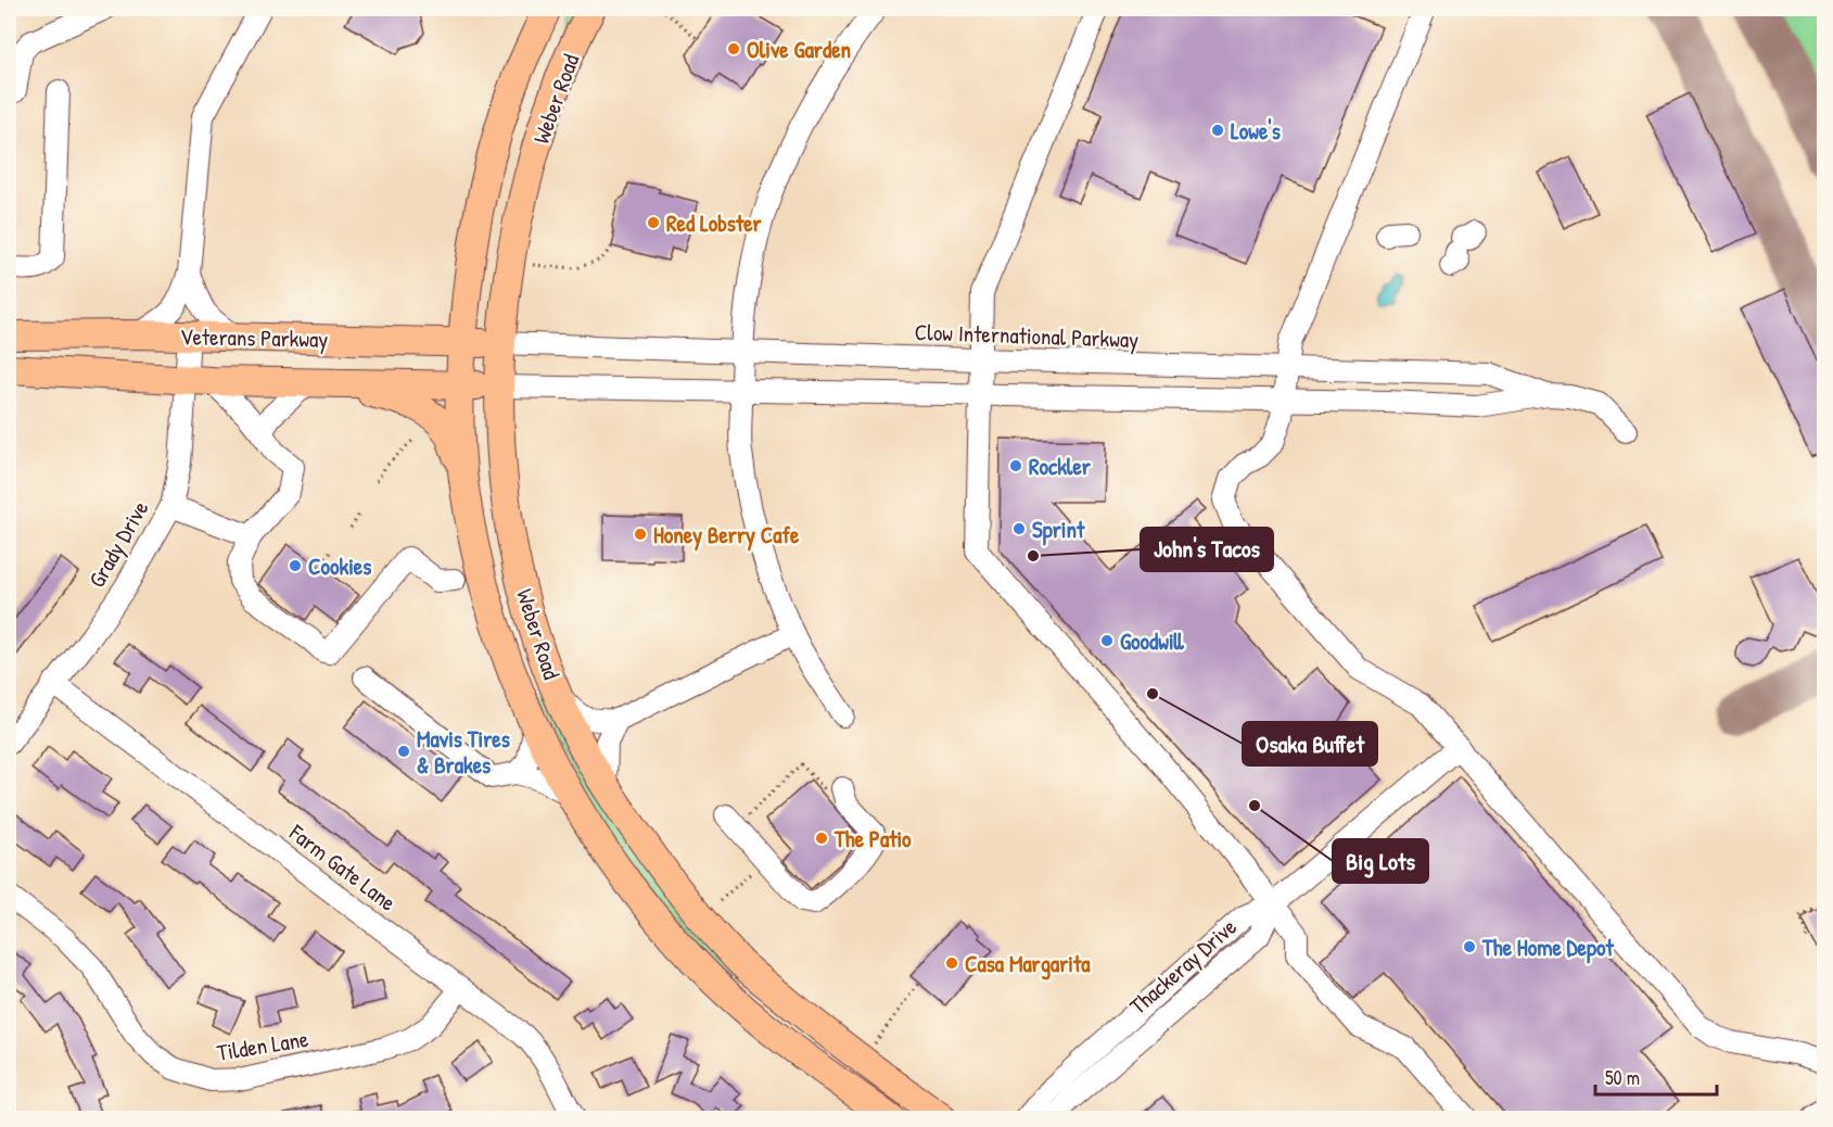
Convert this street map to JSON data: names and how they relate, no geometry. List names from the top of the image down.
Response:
{
  "streets": {
    "main road": ["Weber Road", "Veterans Parkway"],
    "street": [
      "Clow International Parkway",
      "Grady Drive",
      "Farm Gate Lane",
      "Thackeray Drive",
      "Tilden Lane"
    ]
  },
  "crossings": [
    ["Weber Road", "Clow International Parkway"],
    ["Weber Road", "Veterans Parkway"],
    ["Clow International Parkway", "Veterans Parkway"],
    ["Veterans Parkway", "Grady Drive"],
    ["Grady Drive", "Farm Gate Lane"],
    ["Farm Gate Lane", "Tilden Lane"]
  ],
  "places": [
    "Olive Garden",
    "Lowe's",
    "Red Lobster",
    "Rockler",
    "Sprint",
    "Honey Berry Cafe",
    "John's Tacos",
    "Cookies",
    "Goodwill",
    "Osaka Buffet",
    "Mavis Tires & Brakes",
    "Big Lots",
    "The Patio",
    "The Home Depot",
    "Casa Margarita"
  ],
  "scale_bar": "50 m"
}
